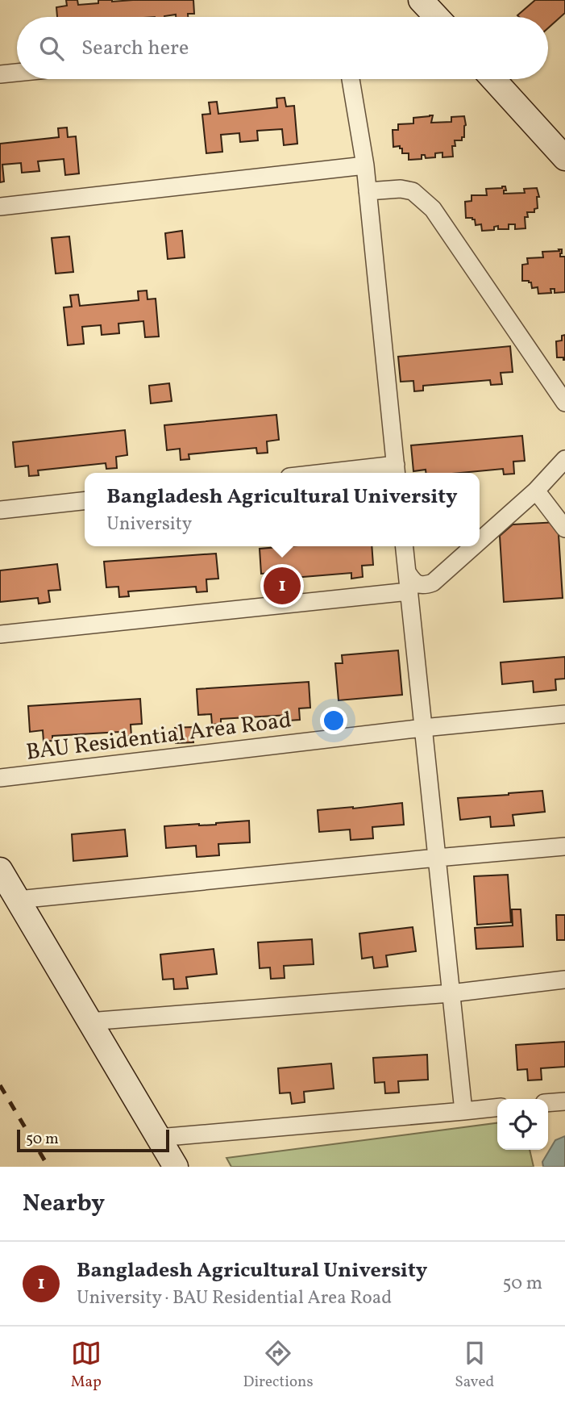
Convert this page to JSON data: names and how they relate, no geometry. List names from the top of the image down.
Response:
{
  "streets": {
    "street": ["BAU Residential Area Road"]
  },
  "scale_bar": "50 m",
  "page": {
    "search": "Search here",
    "popup": ["Bangladesh Agricultural University", "University"],
    "pins": "1",
    "scale": "50 m",
    "heading": "Nearby",
    "list": [
      {
        "mark": "1",
        "name": "Bangladesh Agricultural University",
        "note": "University · BAU Residential Area Road",
        "value": "50 m"
      }
    ],
    "nav": ["Map", "Directions", "Saved"]
  }
}
